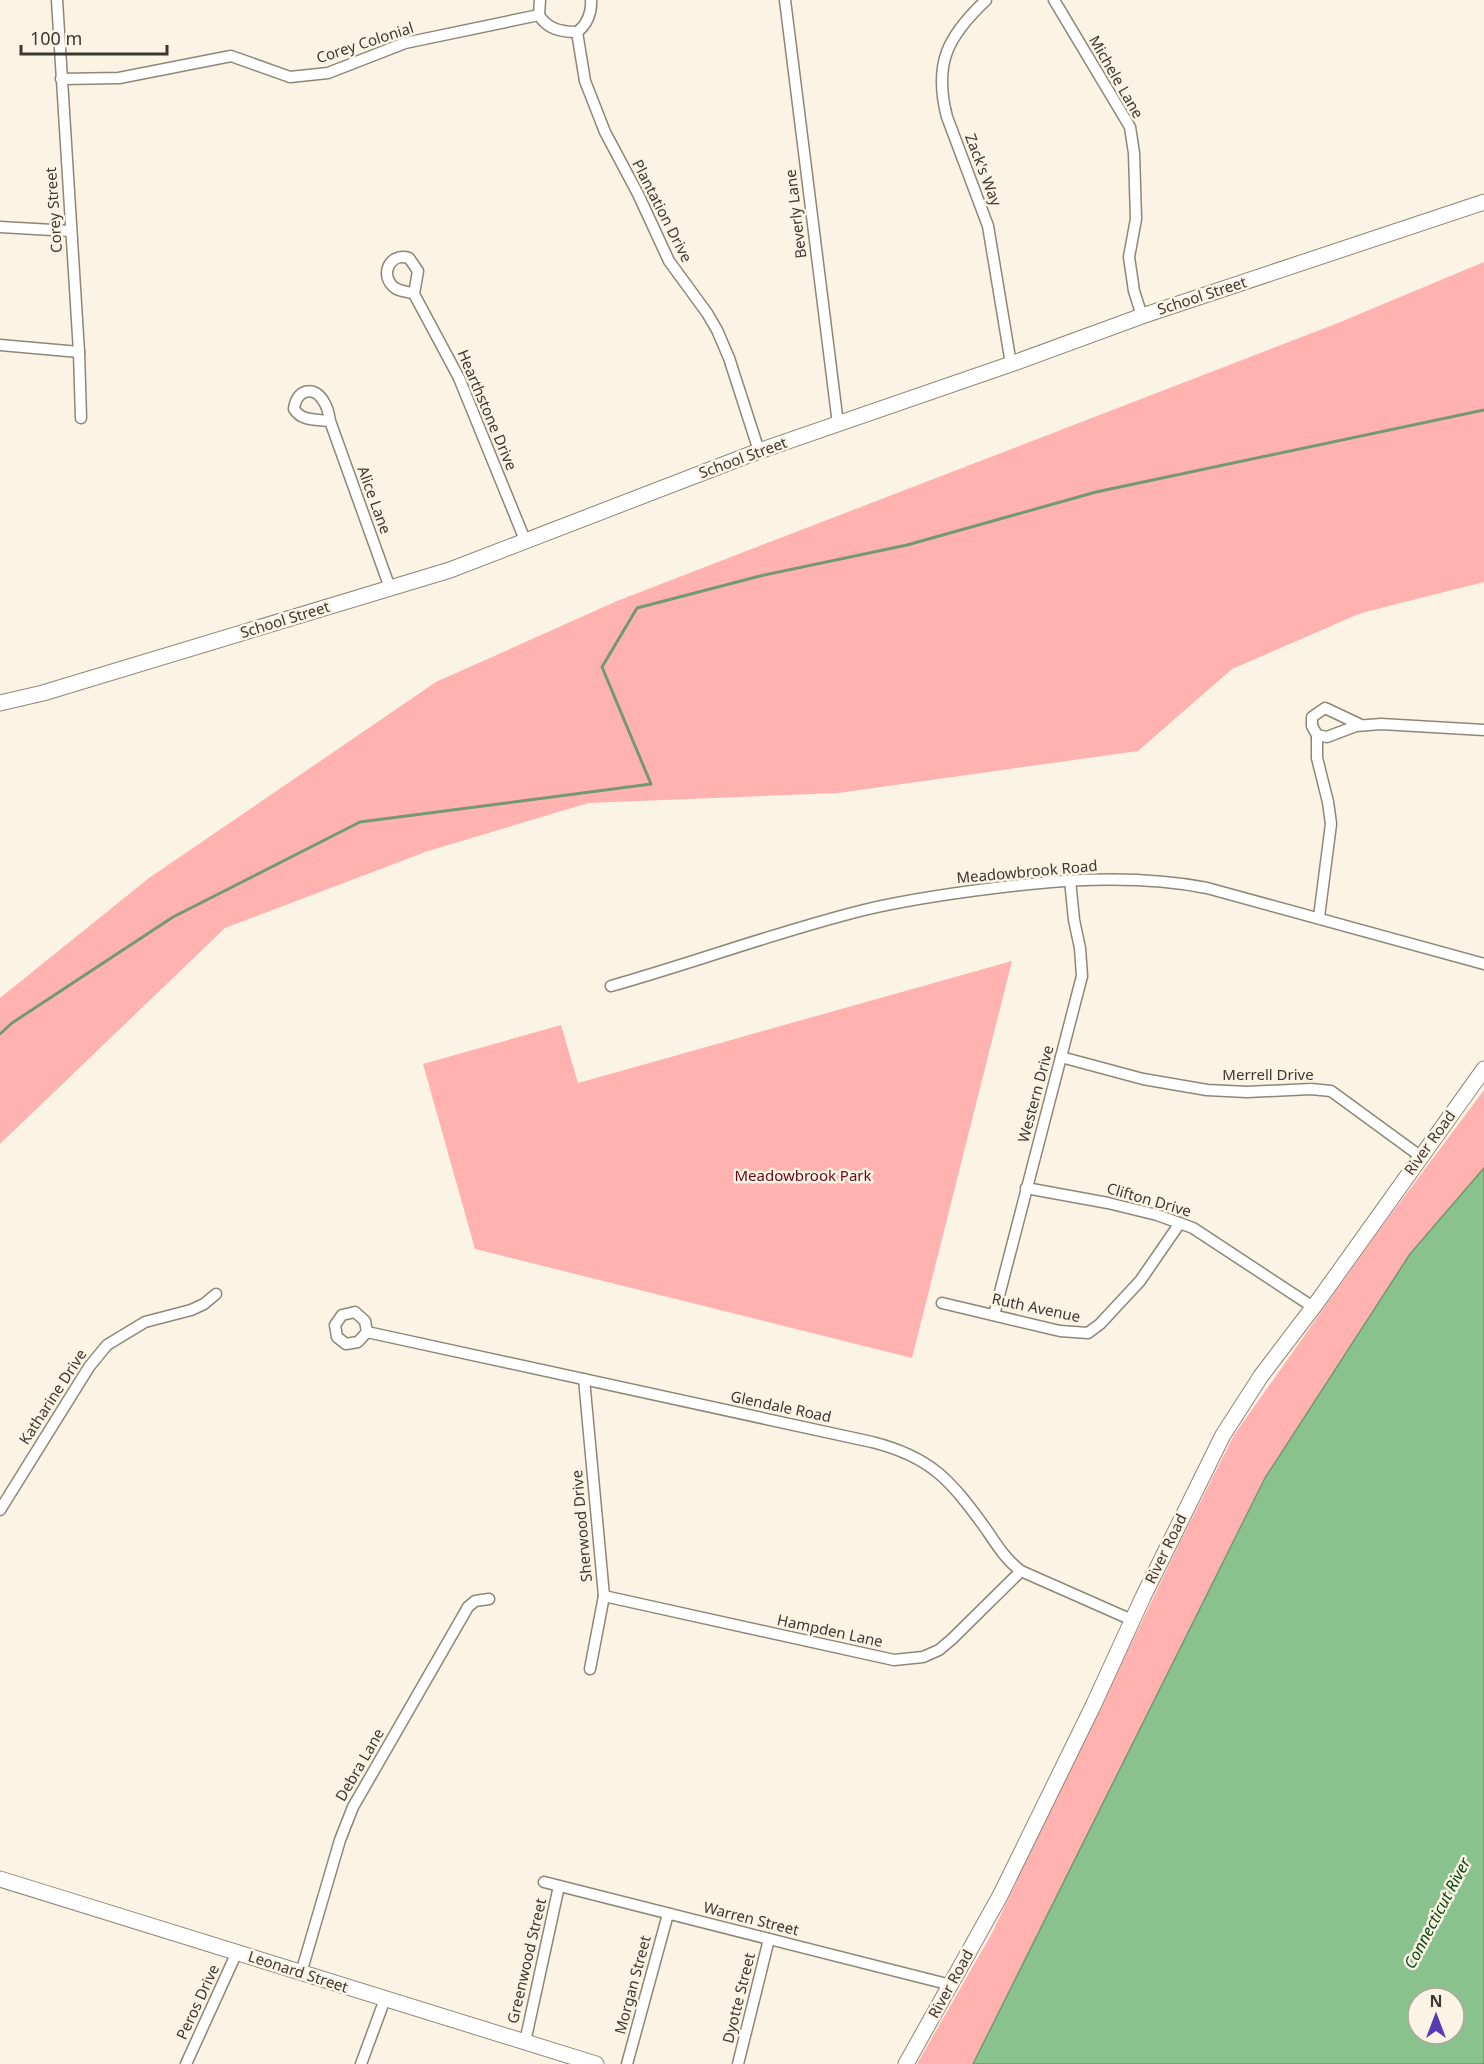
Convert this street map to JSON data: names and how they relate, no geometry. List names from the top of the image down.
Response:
{
  "streets": {
    "street": [
      "Corey Colonial",
      "Michele Lane",
      "Zack's Way",
      "Corey Street",
      "Plantation Drive",
      "Beverly Lane",
      "School Street",
      "Hearthstone Drive",
      "Alice Lane",
      "Meadowbrook Road",
      "Merrell Drive",
      "Western Drive",
      "River Road",
      "Clifton Drive",
      "Ruth Avenue",
      "Katharine Drive",
      "Glendale Road",
      "Sherwood Drive",
      "Hampden Lane",
      "Debra Lane",
      "Warren Street",
      "Greenwood Street",
      "Leonard Street",
      "Morgan Street",
      "Dyotte Street",
      "Peros Drive"
    ]
  },
  "crossings": [
    ["Corey Colonial", "Corey Street"],
    ["Michele Lane", "School Street"],
    ["Zack's Way", "School Street"],
    ["Plantation Drive", "School Street"],
    ["Beverly Lane", "School Street"],
    ["School Street", "Hearthstone Drive"],
    ["School Street", "Alice Lane"],
    ["Meadowbrook Road", "Western Drive"],
    ["Merrell Drive", "Western Drive"],
    ["Merrell Drive", "River Road"],
    ["Western Drive", "Clifton Drive"],
    ["Western Drive", "Ruth Avenue"],
    ["River Road", "Clifton Drive"],
    ["River Road", "Glendale Road"],
    ["River Road", "Warren Street"],
    ["Clifton Drive", "Ruth Avenue"],
    ["Glendale Road", "Sherwood Drive"],
    ["Glendale Road", "Hampden Lane"],
    ["Sherwood Drive", "Hampden Lane"],
    ["Debra Lane", "Leonard Street"],
    ["Warren Street", "Greenwood Street"],
    ["Warren Street", "Morgan Street"],
    ["Warren Street", "Dyotte Street"],
    ["Greenwood Street", "Leonard Street"],
    ["Leonard Street", "Peros Drive"]
  ],
  "water": ["Connecticut River"],
  "parks": ["Meadowbrook Park"],
  "scale_bar": "100 m",
  "north": "top"
}
